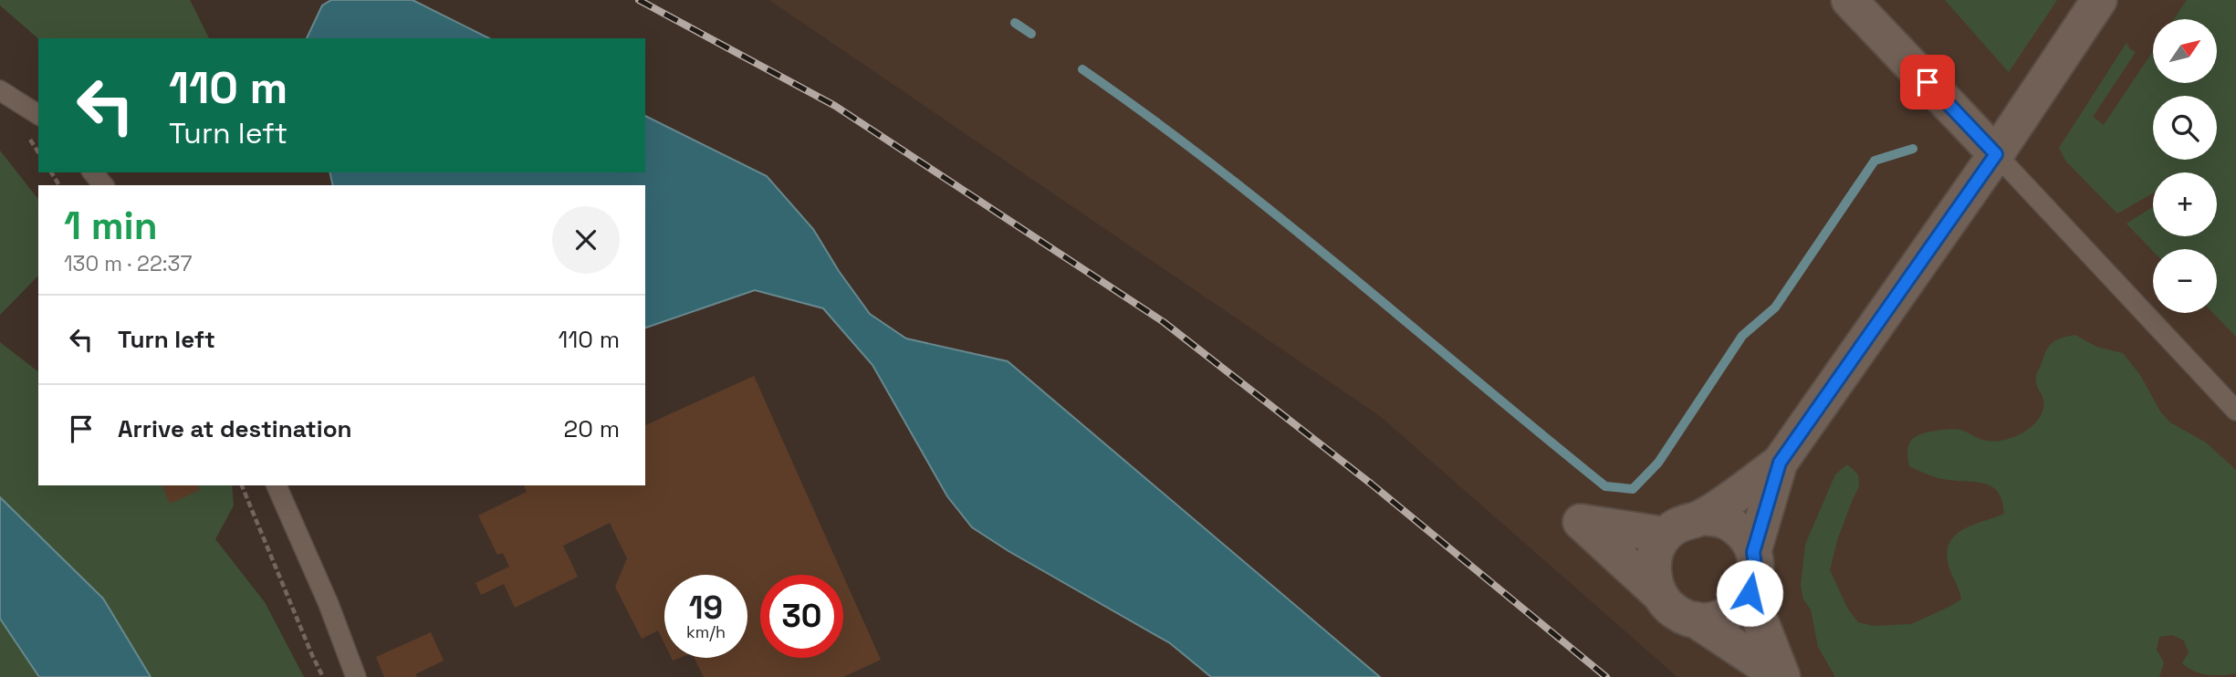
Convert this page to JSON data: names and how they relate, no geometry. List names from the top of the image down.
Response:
{
  "north": "top right",
  "page": {
    "map_buttons": ["+", "−"],
    "turn": ["110 m", "Turn left"],
    "heading": ["1 min", "130 m · 22:37"],
    "list": [
      {
        "name": "Turn left",
        "value": "110 m"
      },
      {
        "name": "Arrive at destination",
        "value": "20 m"
      }
    ],
    "speed": "19 km/h",
    "limit": "30"
  }
}
